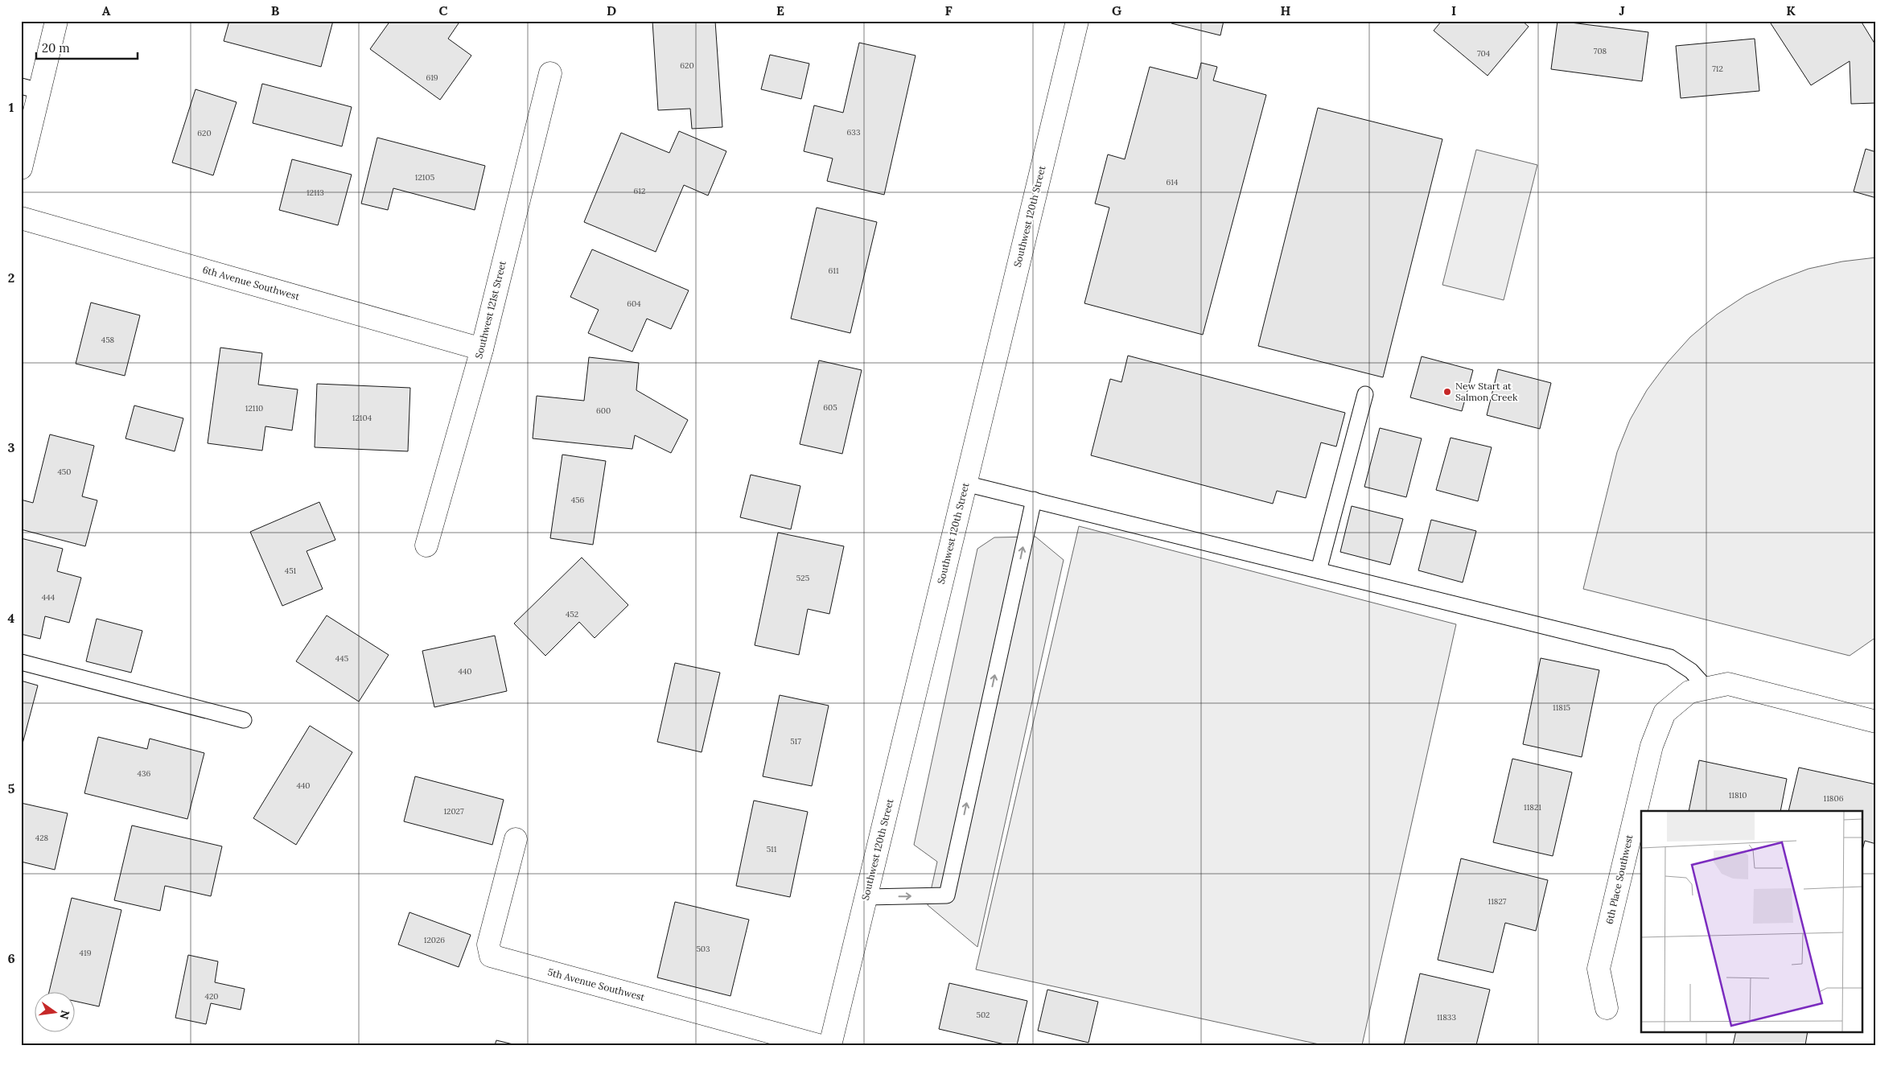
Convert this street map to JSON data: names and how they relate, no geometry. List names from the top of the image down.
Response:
{
  "streets": {
    "street": [
      "Southwest 120th Street",
      "6th Avenue Southwest",
      "Southwest 121st Street",
      "6th Place Southwest",
      "5th Avenue Southwest"
    ]
  },
  "crossings": [
    ["6th Avenue Southwest", "Southwest 121st Street"]
  ],
  "places": ["New Start at Salmon Creek"],
  "house_numbers": [
    "708",
    "704",
    "620",
    "712",
    "619",
    "633",
    "620",
    "12105",
    "614",
    "612",
    "12113",
    "611",
    "604",
    "458",
    "605",
    "12110",
    "600",
    "12104",
    "450",
    "456",
    "451",
    "525",
    "444",
    "452",
    "445",
    "440",
    "11815",
    "517",
    "436",
    "440",
    "11810",
    "11806",
    "11821",
    "12027",
    "428",
    "511",
    "11827",
    "12026",
    "503",
    "419",
    "420",
    "502",
    "11833"
  ],
  "scale_bar": "20 m",
  "north": "right",
  "grid": {
    "columns": [
      "A",
      "B",
      "C",
      "D",
      "E",
      "F",
      "G",
      "H",
      "I",
      "J",
      "K"
    ],
    "rows": [
      "1",
      "2",
      "3",
      "4",
      "5",
      "6"
    ]
  }
}
